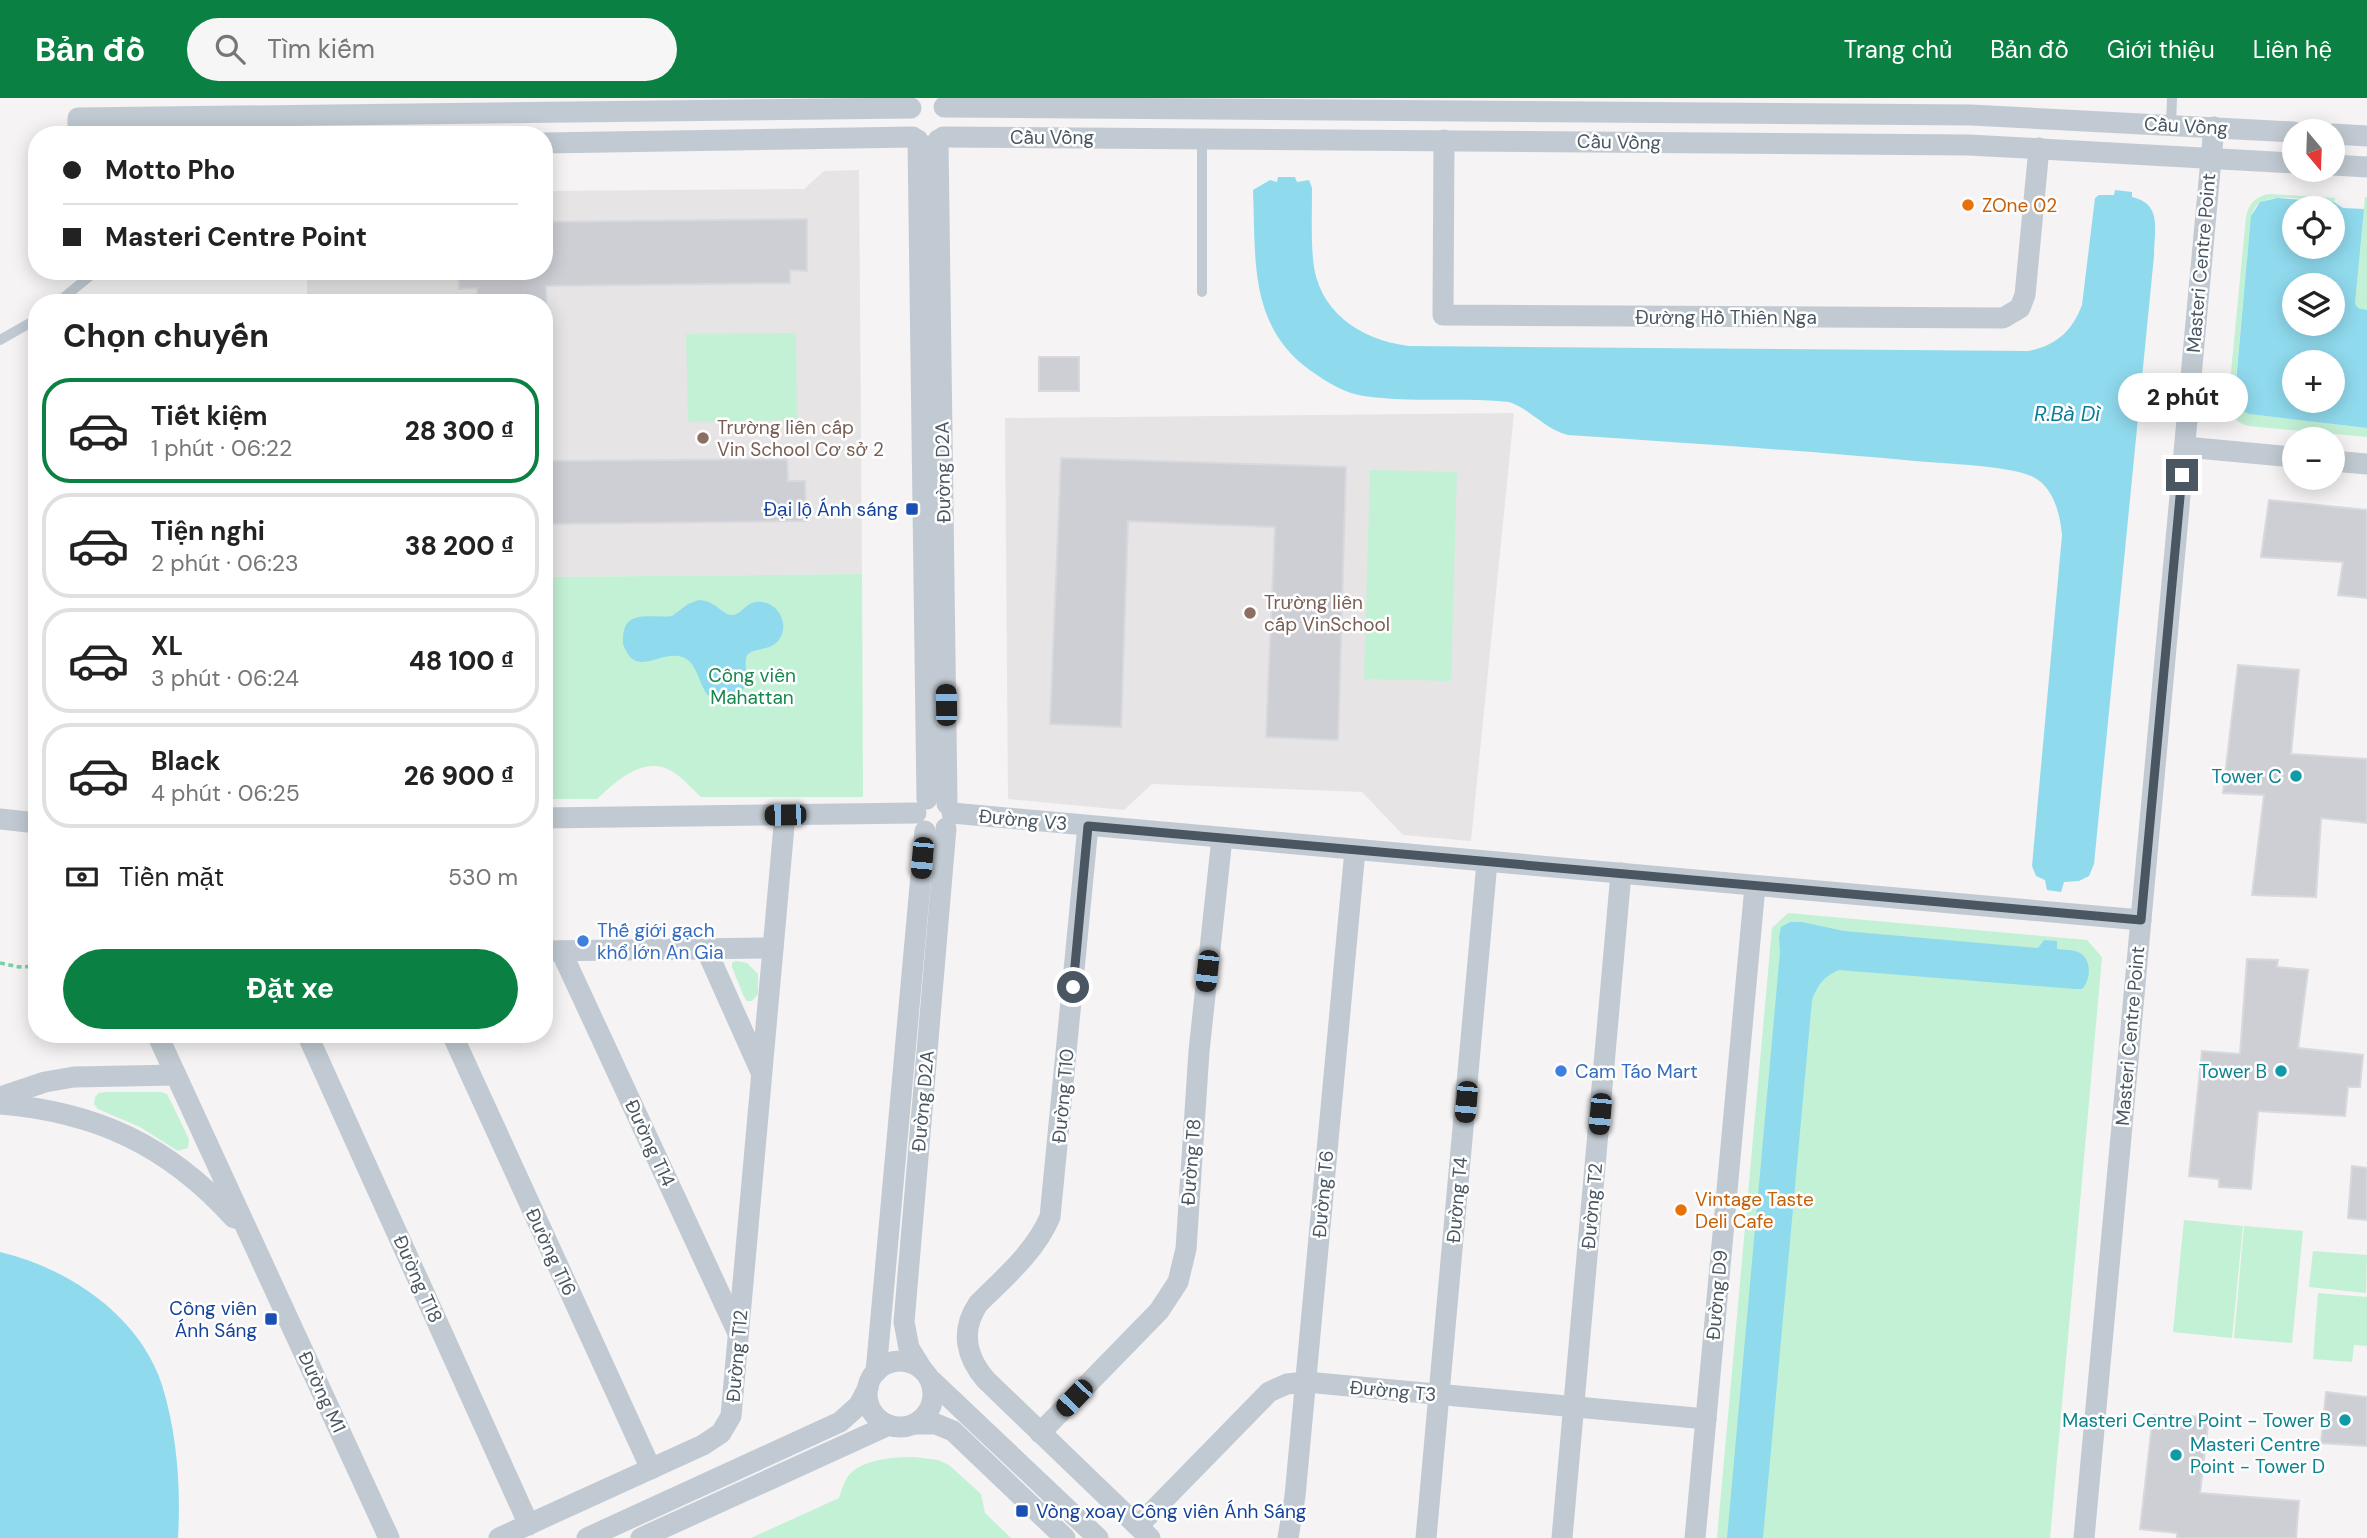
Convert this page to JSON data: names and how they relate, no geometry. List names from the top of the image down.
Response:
{
  "streets": {
    "street": [
      "Cầu Vồng",
      "Masteri Centre Point",
      "Đường Hồ Thiên Nga",
      "Đường D2A",
      "Đường V3",
      "Đường T10",
      "Đường T14",
      "Đường T8",
      "Đường T6",
      "Đường T4",
      "Đường T2",
      "Đường T16",
      "Đường T18",
      "Đường D9",
      "Đường T12",
      "Đường T3",
      "Đường M1"
    ]
  },
  "crossings": [
    ["Cầu Vồng", "Masteri Centre Point"],
    ["Cầu Vồng", "Đường Hồ Thiên Nga"],
    ["Cầu Vồng", "Đường D2A"],
    ["Masteri Centre Point", "Đường V3"],
    ["Đường D2A", "Đường V3"],
    ["Đường V3", "Đường T10"],
    ["Đường V3", "Đường T8"],
    ["Đường V3", "Đường T6"],
    ["Đường V3", "Đường T4"],
    ["Đường V3", "Đường T2"],
    ["Đường V3", "Đường D9"],
    ["Đường V3", "Đường T12"],
    ["Đường T10", "Đường T8"],
    ["Đường T14", "Đường T12"],
    ["Đường T6", "Đường T3"],
    ["Đường T4", "Đường T3"],
    ["Đường T2", "Đường T3"],
    ["Đường T16", "Đường T12"],
    ["Đường T18", "Đường T12"],
    ["Đường D9", "Đường T3"]
  ],
  "water": ["R.Bà Dì"],
  "parks": ["Công viên Mahattan"],
  "places": {
    "other": [
      "ZOne 02",
      "Trường liên cấp Vin School Cơ sở 2",
      "Trường liên cấp VinSchool",
      "Tower C",
      "Thế giới gạch khổ lớn An Gia",
      "Cam Táo Mart",
      "Tower B",
      "Vintage Taste Deli Cafe",
      "Masteri Centre Point - Tower B",
      "Masteri Centre Point - Tower D"
    ],
    "transit": ["Đại lộ Ánh sáng", "Công viên Ánh Sáng", "Vòng xoay Công viên Ánh Sáng"]
  },
  "north": "bottom",
  "page": {
    "header": "Bản đồ",
    "search": "Tìm kiếm",
    "nav": [
      "Trang chủ",
      "Bản đồ",
      "Giới thiệu",
      "Liên hệ"
    ],
    "map_buttons": ["+", "−"],
    "banner": ["Motto Pho", "Masteri Centre Point"],
    "heading": "Chọn chuyến",
    "bubble": "2 phút",
    "list": [
      {
        "name": "Tiết kiệm",
        "note": "1 phút · 06:22",
        "value": "28 300 ₫"
      },
      {
        "name": "Tiện nghi",
        "note": "2 phút · 06:23",
        "value": "38 200 ₫"
      },
      {
        "name": "XL",
        "note": "3 phút · 06:24",
        "value": "48 100 ₫"
      },
      {
        "name": "Black",
        "note": "4 phút · 06:25",
        "value": "26 900 ₫"
      }
    ],
    "pay": ["Tiền mặt", "530 m"],
    "buttons": "Đặt xe"
  }
}
